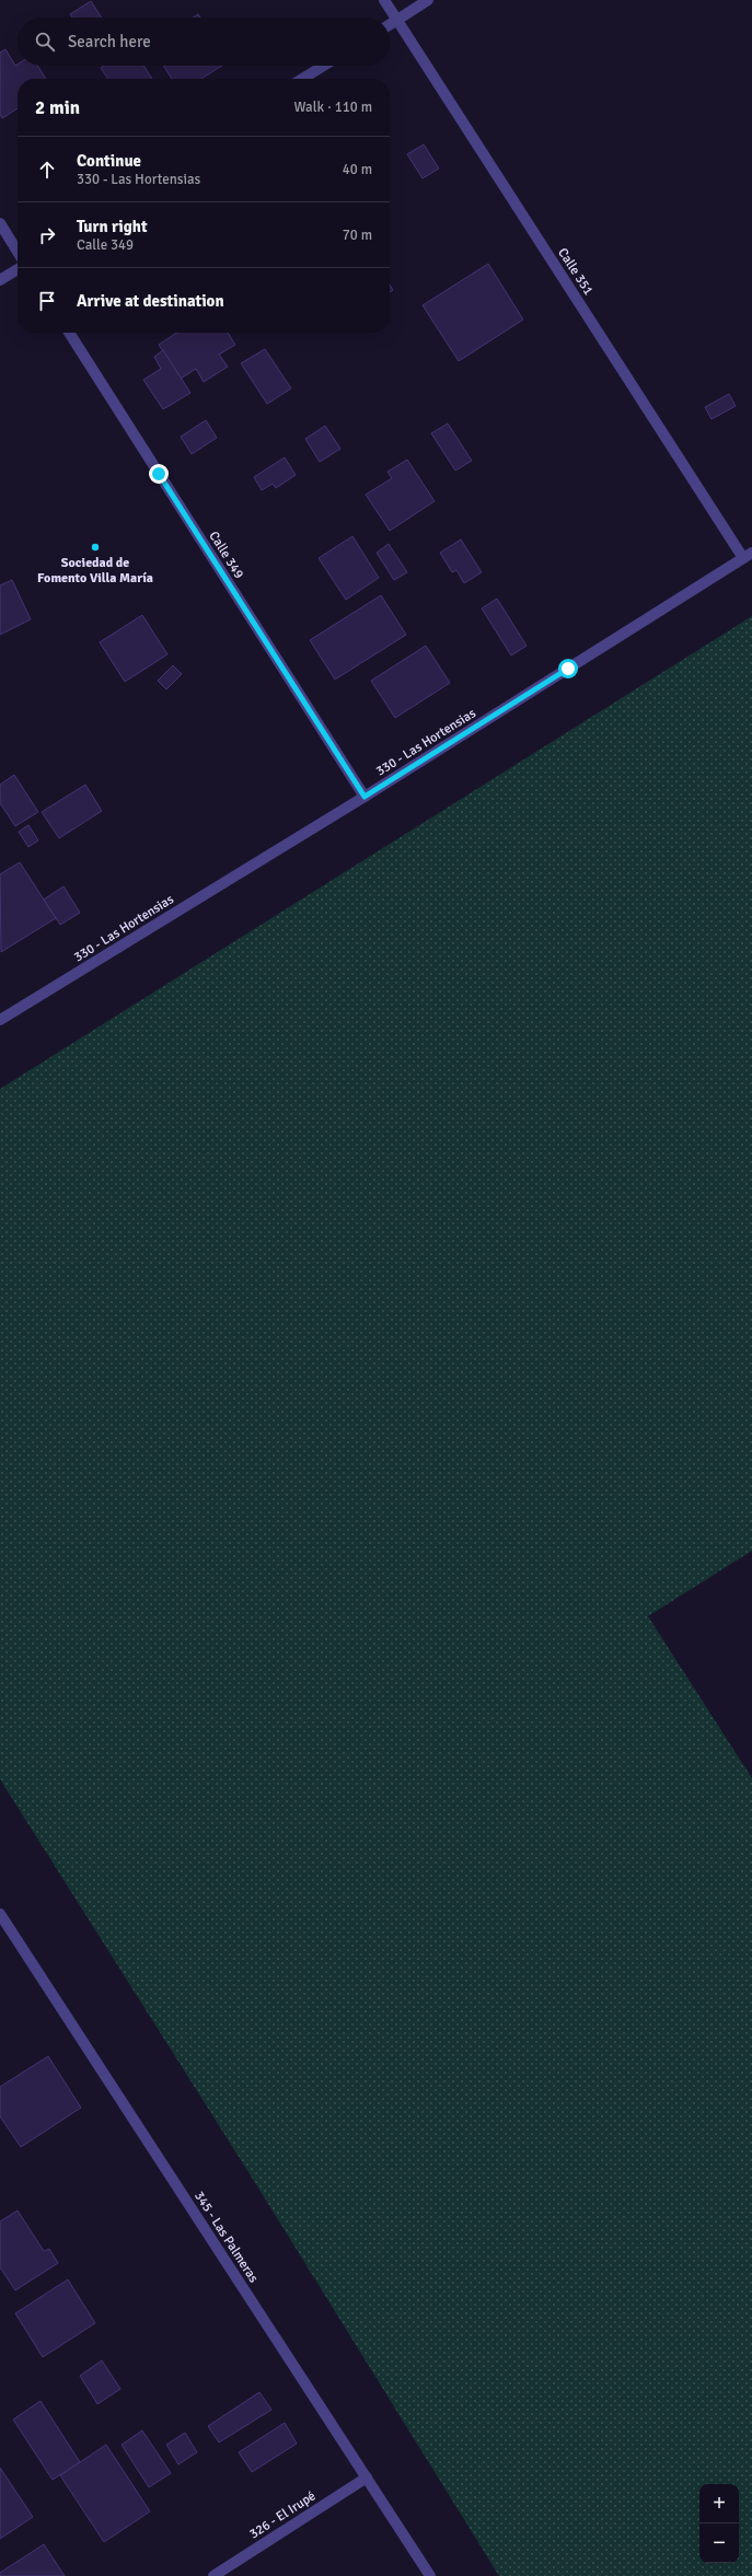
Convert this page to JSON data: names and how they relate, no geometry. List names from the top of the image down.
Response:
{
  "streets": {
    "street": [
      "Calle 351",
      "Calle 349",
      "330 - Las Hortensias",
      "345 - Las Palmeras",
      "326 - El Irupé"
    ]
  },
  "crossings": [
    ["Calle 351", "330 - Las Hortensias"],
    ["Calle 349", "330 - Las Hortensias"],
    ["345 - Las Palmeras", "326 - El Irupé"]
  ],
  "places": ["Sociedad de Fomento Villa María"],
  "page": {
    "search": "Search here",
    "heading": ["2 min", "Walk · 110 m"],
    "list": [
      ["Continue", "330 - Las Hortensias", "40 m"],
      ["Turn right", "Calle 349", "70 m"],
      "Arrive at destination"
    ],
    "map_buttons": ["+", "−"]
  }
}
